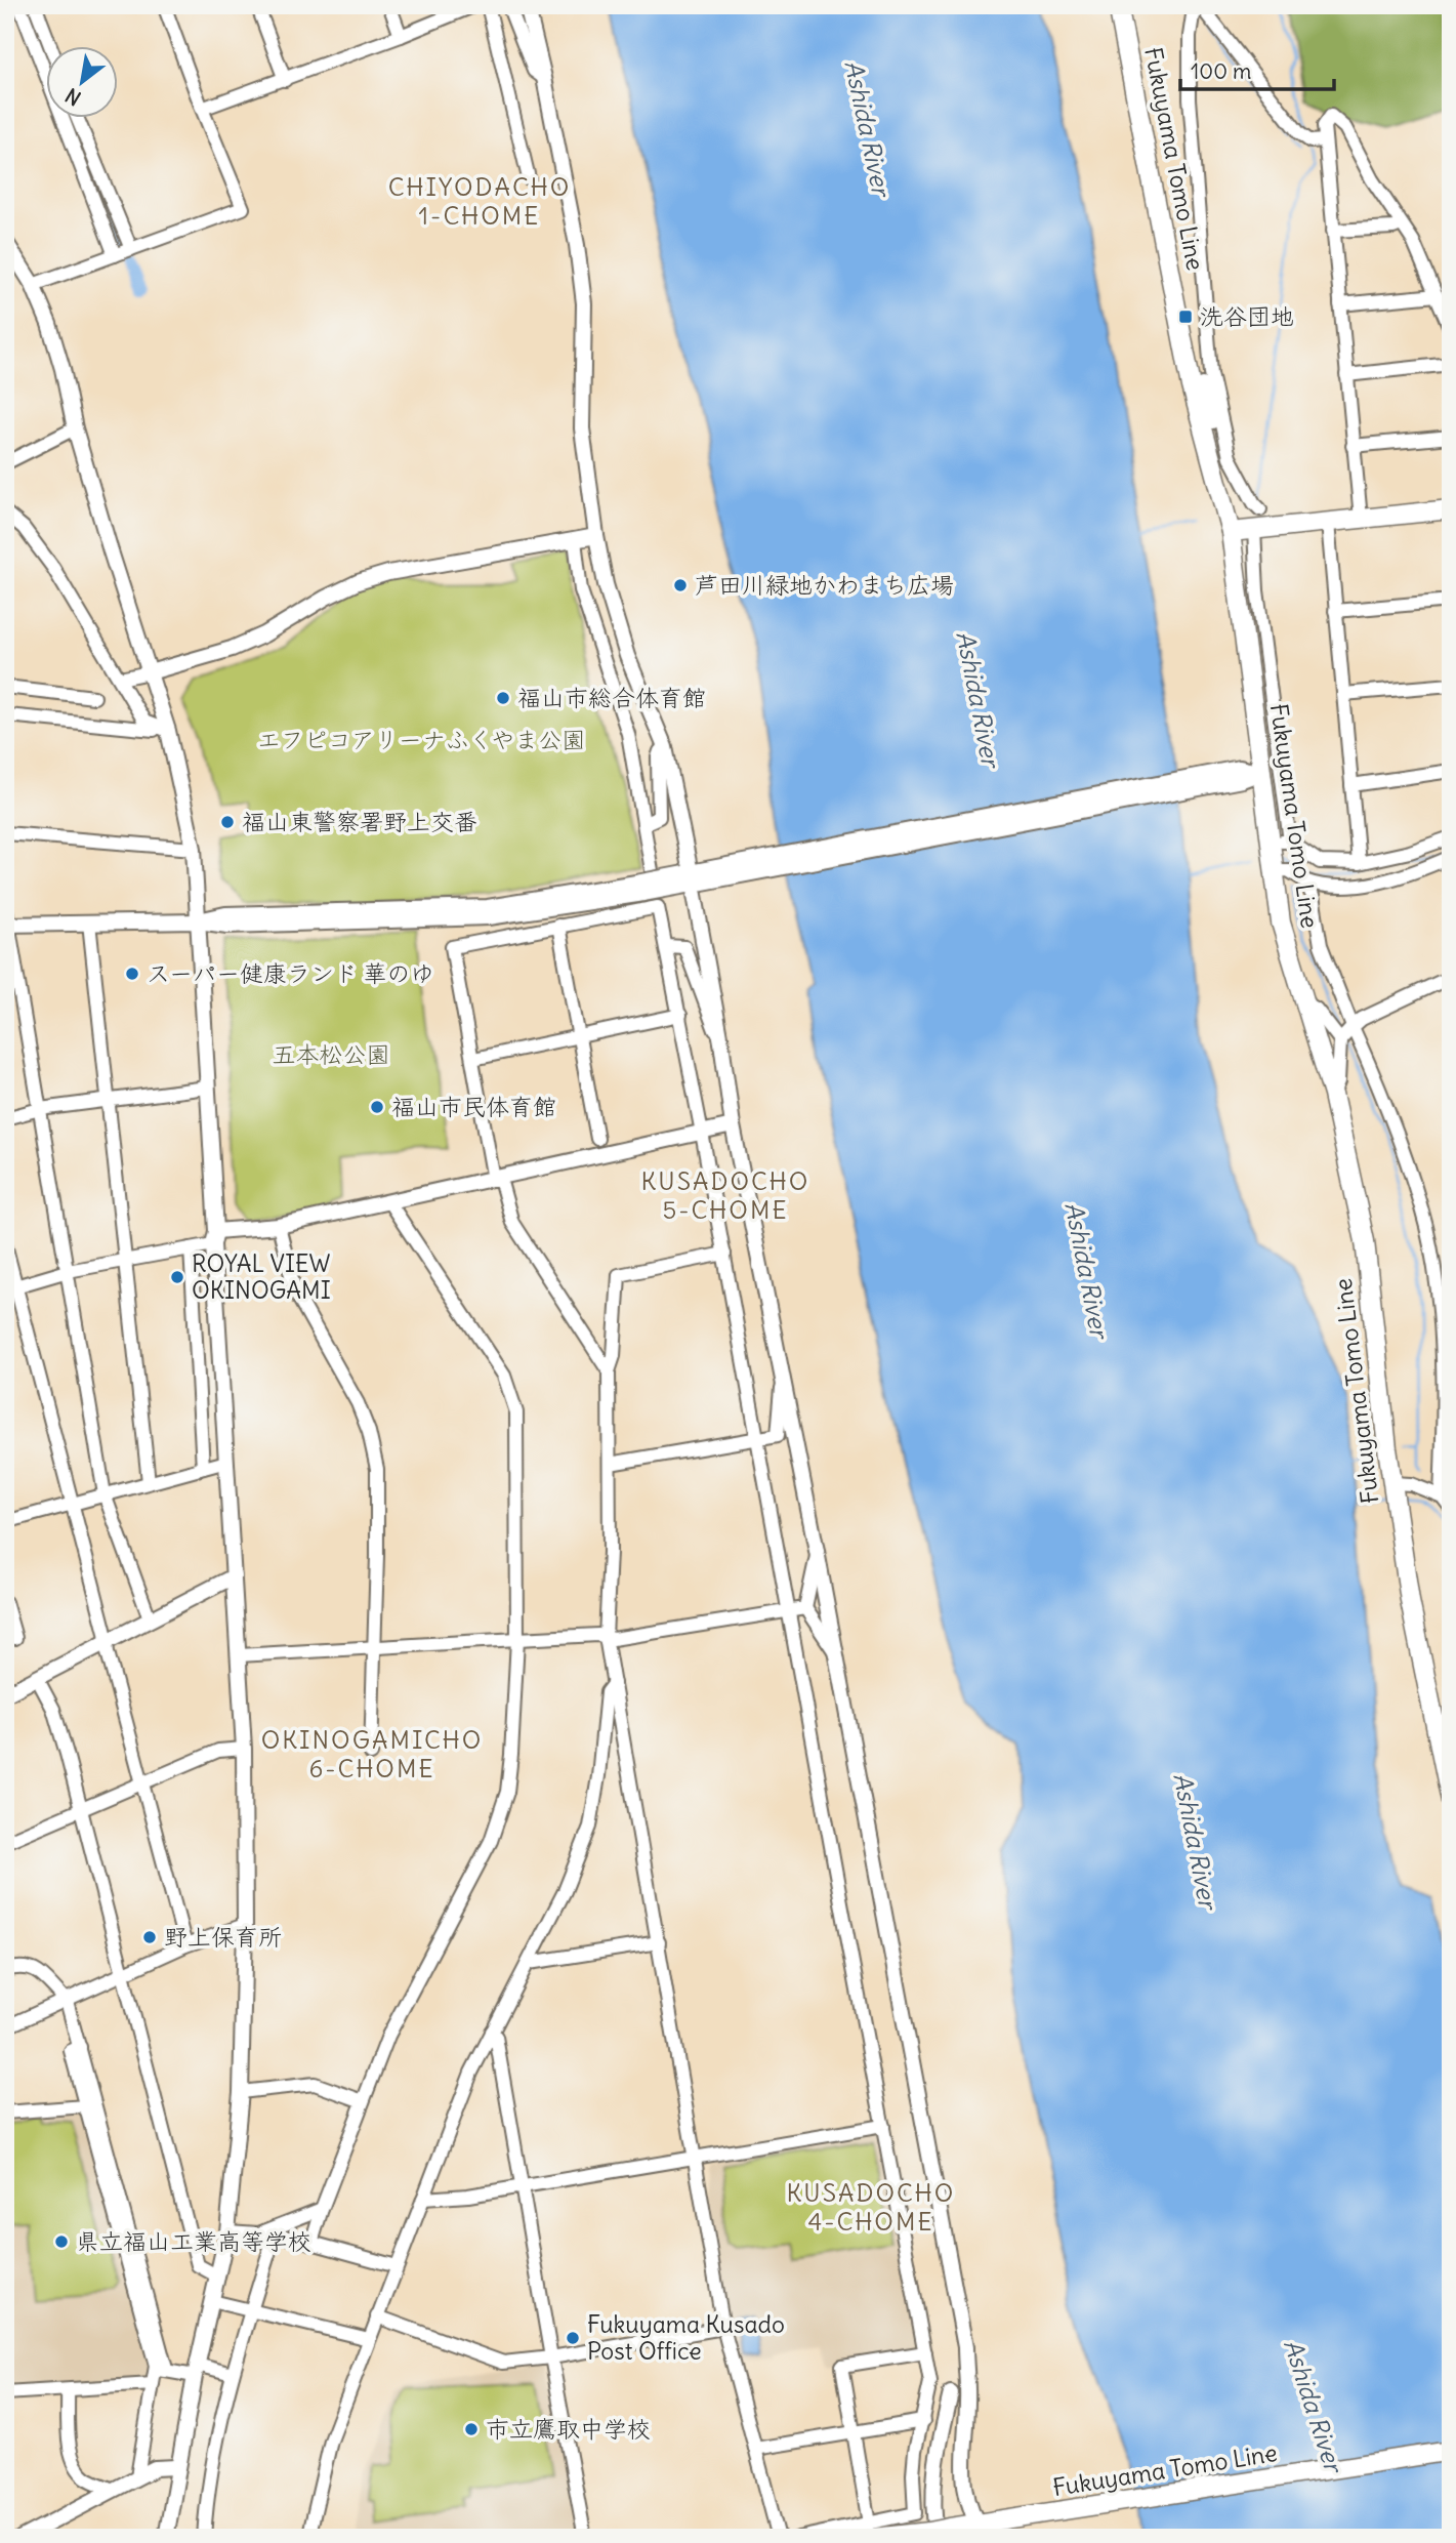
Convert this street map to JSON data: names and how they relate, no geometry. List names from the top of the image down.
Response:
{
  "streets": {
    "main road": ["Fukuyama Tomo Line"]
  },
  "districts": [
    "CHIYODACHO 1-CHOME",
    "KUSADOCHO 5-CHOME",
    "OKINOGAMICHO 6-CHOME",
    "KUSADOCHO 4-CHOME"
  ],
  "water": ["Ashida River"],
  "parks": ["エフピコアリーナふくやま公園", "五本松公園"],
  "places": {
    "transit": ["洗谷団地"],
    "other": [
      "芦田川緑地かわまち広場",
      "福山市総合体育館",
      "福山東警察署野上交番",
      "スーパー健康ランド 華のゆ",
      "福山市民体育館",
      "ROYAL VIEW OKINOGAMI",
      "野上保育所",
      "県立福山工業高等学校",
      "Fukuyama Kusado Post Office",
      "市立鷹取中学校"
    ]
  },
  "scale_bar": "100 m",
  "north": "bottom left"
}
